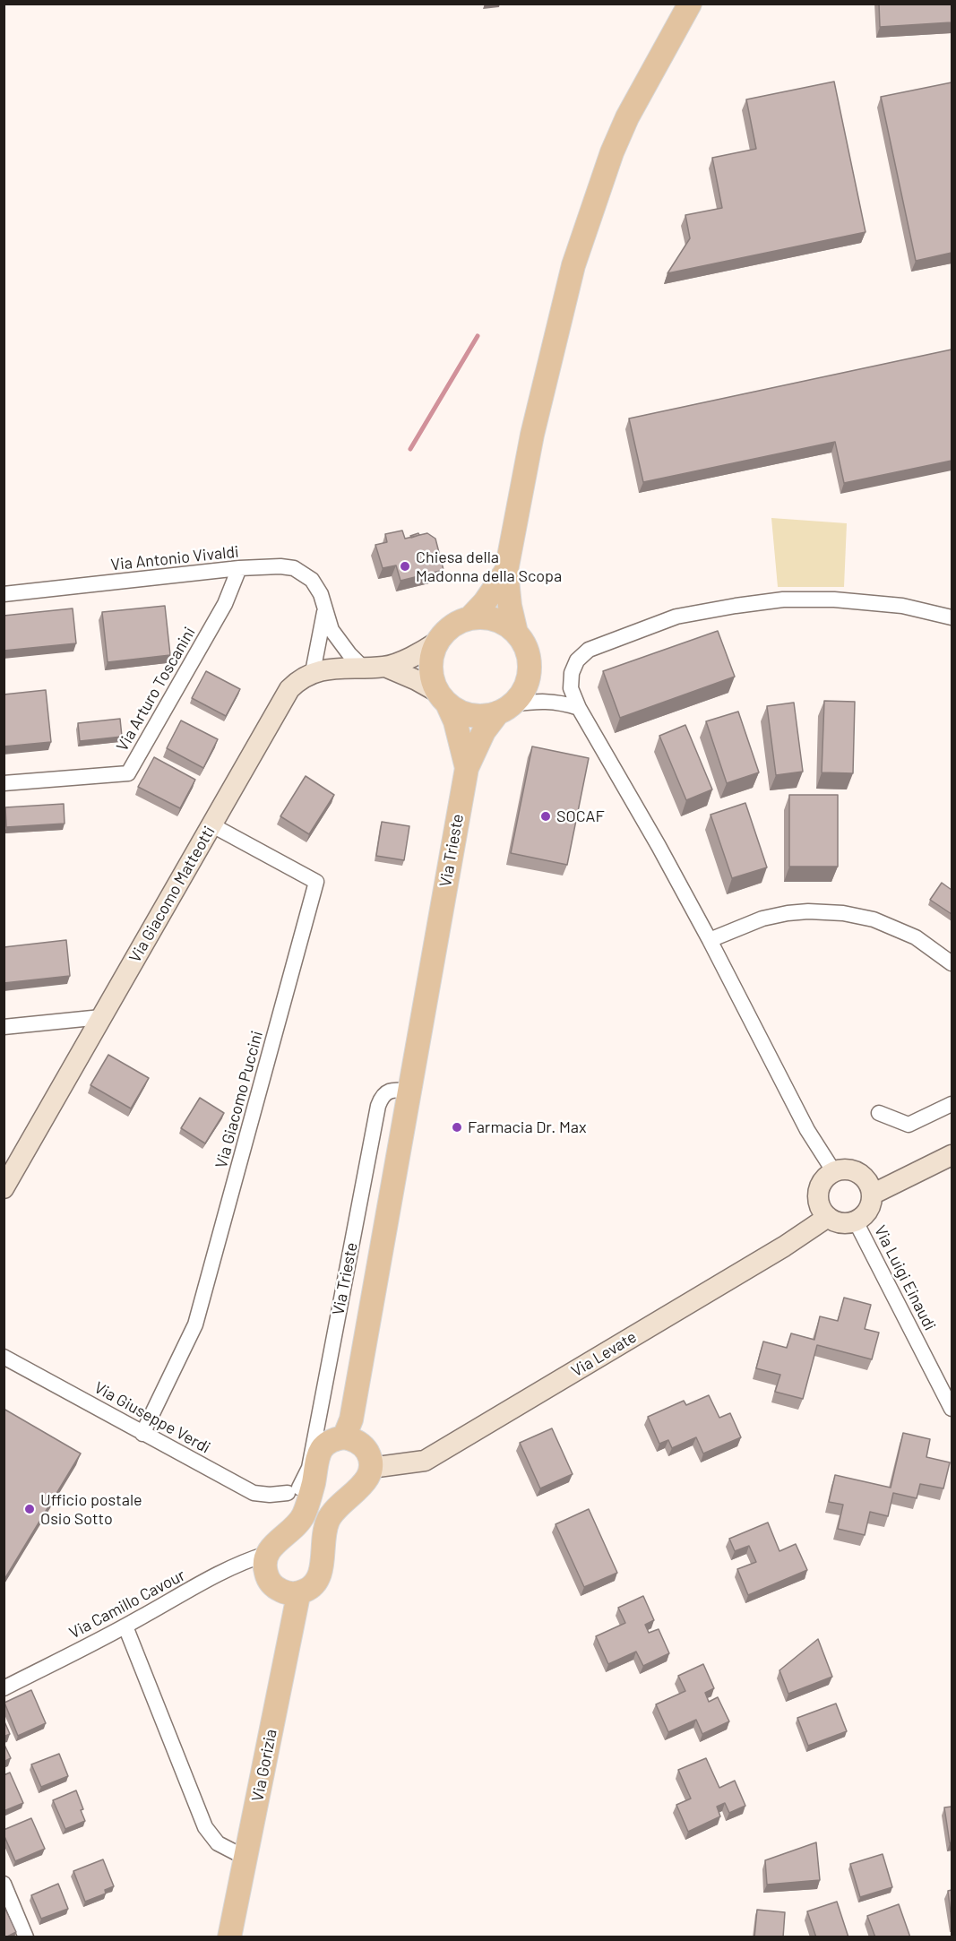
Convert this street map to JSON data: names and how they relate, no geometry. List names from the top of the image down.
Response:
{
  "streets": {
    "main road": ["Via Trieste", "Via Gorizia"],
    "street": [
      "Via Antonio Vivaldi",
      "Via Arturo Toscanini",
      "Via Giacomo Matteotti",
      "Via Giacomo Puccini",
      "Via Luigi Einaudi",
      "Via Levate",
      "Via Giuseppe Verdi",
      "Via Camillo Cavour"
    ]
  },
  "crossings": [
    ["Via Antonio Vivaldi", "Via Arturo Toscanini"],
    ["Via Antonio Vivaldi", "Via Giacomo Matteotti"],
    ["Via Trieste", "Via Giuseppe Verdi"],
    ["Via Giacomo Matteotti", "Via Giacomo Puccini"],
    ["Via Giacomo Puccini", "Via Giuseppe Verdi"],
    ["Via Luigi Einaudi", "Via Levate"]
  ],
  "places": [
    "Chiesa della Madonna della Scopa",
    "SOCAF",
    "Farmacia Dr. Max",
    "Ufficio postale Osio Sotto"
  ]
}
